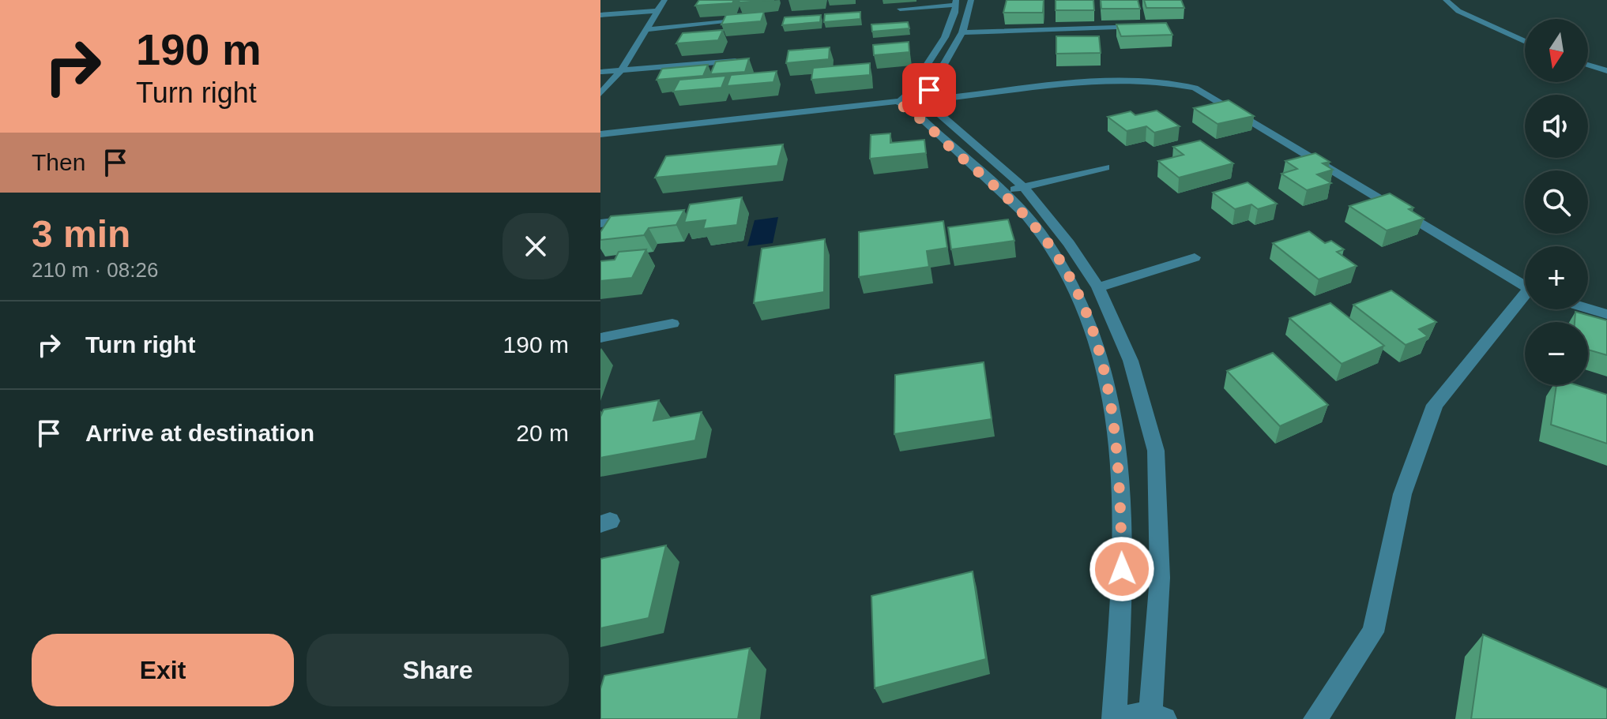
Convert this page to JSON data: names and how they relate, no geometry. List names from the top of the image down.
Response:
{
  "north": "bottom",
  "page": {
    "turn": ["190 m", "Turn right"],
    "map_buttons": ["+", "−"],
    "then": "Then",
    "heading": ["3 min", "210 m · 08:26"],
    "list": [
      {
        "name": "Turn right",
        "value": "190 m"
      },
      {
        "name": "Arrive at destination",
        "value": "20 m"
      }
    ],
    "buttons": ["Exit", "Share"]
  }
}
